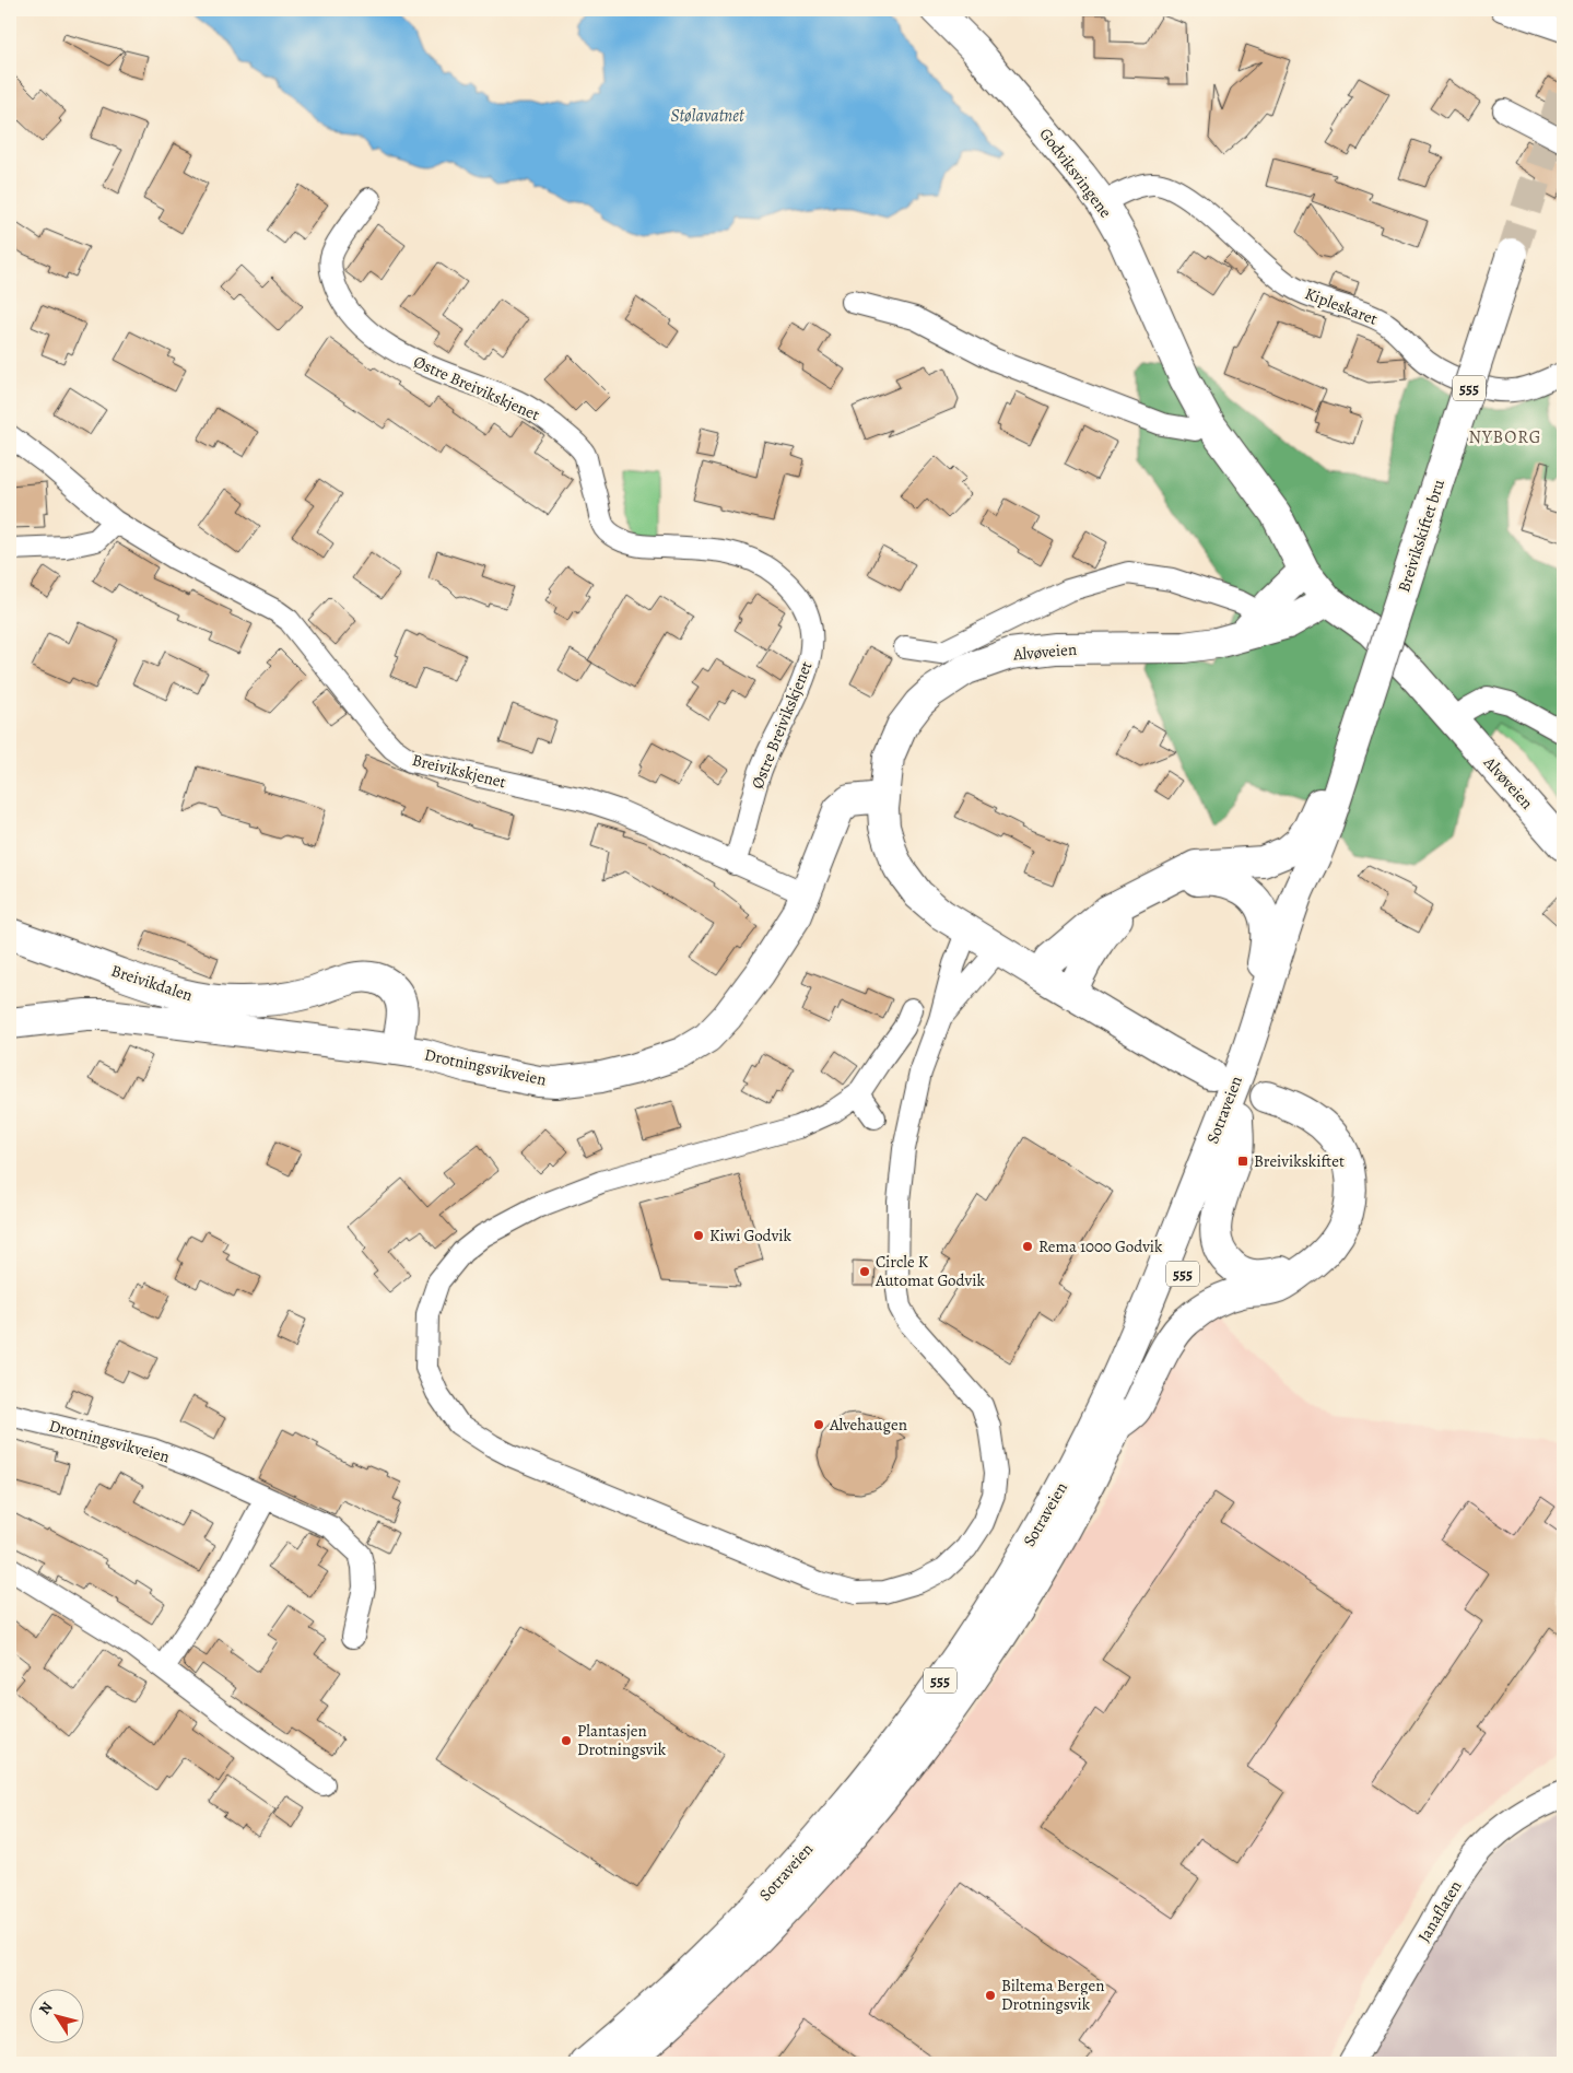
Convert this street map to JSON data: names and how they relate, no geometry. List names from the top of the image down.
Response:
{
  "streets": {
    "main road": [
      "Godviksvingene",
      "555",
      "Breivikskiftet bru",
      "Alvøveien",
      "Breivikdalen",
      "Drotningsvikveien",
      "Sotraveien"
    ],
    "street": [
      "Kipleskaret",
      "Østre Breivikskjenet",
      "Breivikskjenet",
      "Janaflaten"
    ]
  },
  "crossings": [
    ["Godviksvingene", "Kipleskaret"],
    ["Godviksvingene", "Alvøveien"],
    ["Østre Breivikskjenet", "Breivikskjenet"],
    ["555", "Breivikskiftet bru"],
    ["555", "Alvøveien"],
    ["555", "Sotraveien"],
    ["Breivikskiftet bru", "Sotraveien"],
    ["Alvøveien", "Drotningsvikveien"],
    ["Alvøveien", "Sotraveien"],
    ["Breivikskjenet", "Drotningsvikveien"],
    ["Breivikdalen", "Drotningsvikveien"]
  ],
  "districts": ["NYBORG"],
  "water": ["Stølavatnet"],
  "places": {
    "transit": ["Breivikskiftet"],
    "other": [
      "Kiwi Godvik",
      "Rema 1000 Godvik",
      "Circle K Automat Godvik",
      "Alvehaugen",
      "Plantasjen Drotningsvik",
      "Biltema Bergen Drotningsvik"
    ]
  },
  "north": "top left"
}
